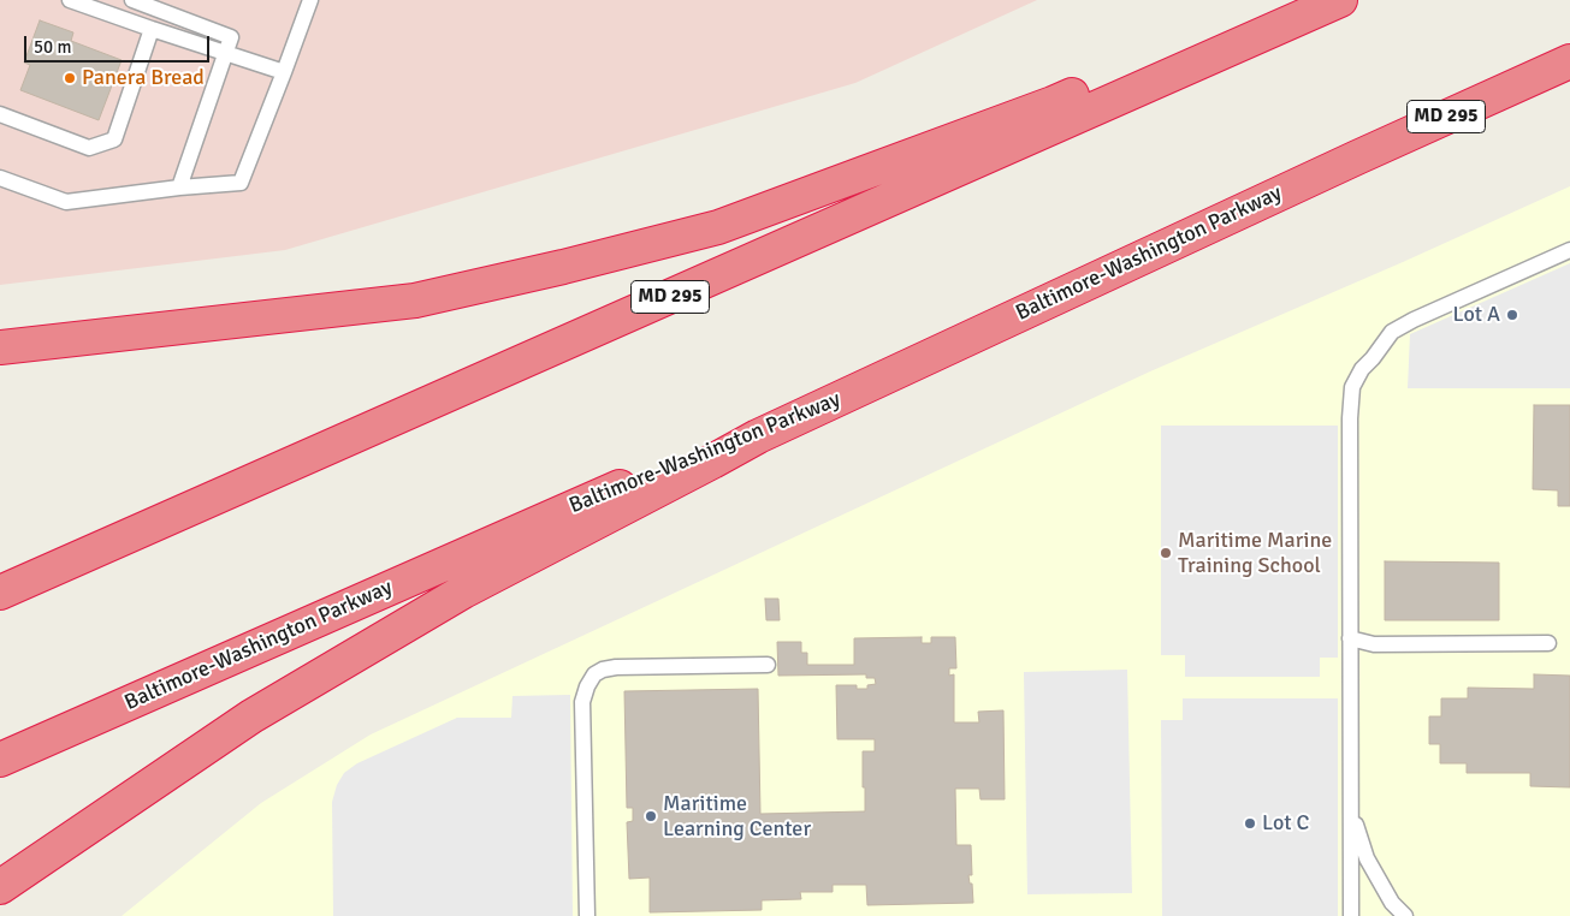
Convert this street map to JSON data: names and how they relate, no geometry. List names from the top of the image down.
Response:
{
  "streets": {
    "highway": ["MD 295", "Baltimore-Washington Parkway"]
  },
  "places": [
    "Panera Bread",
    "Lot A",
    "Maritime Marine Training School",
    "Maritime Learning Center",
    "Lot C"
  ],
  "scale_bar": "50 m"
}
